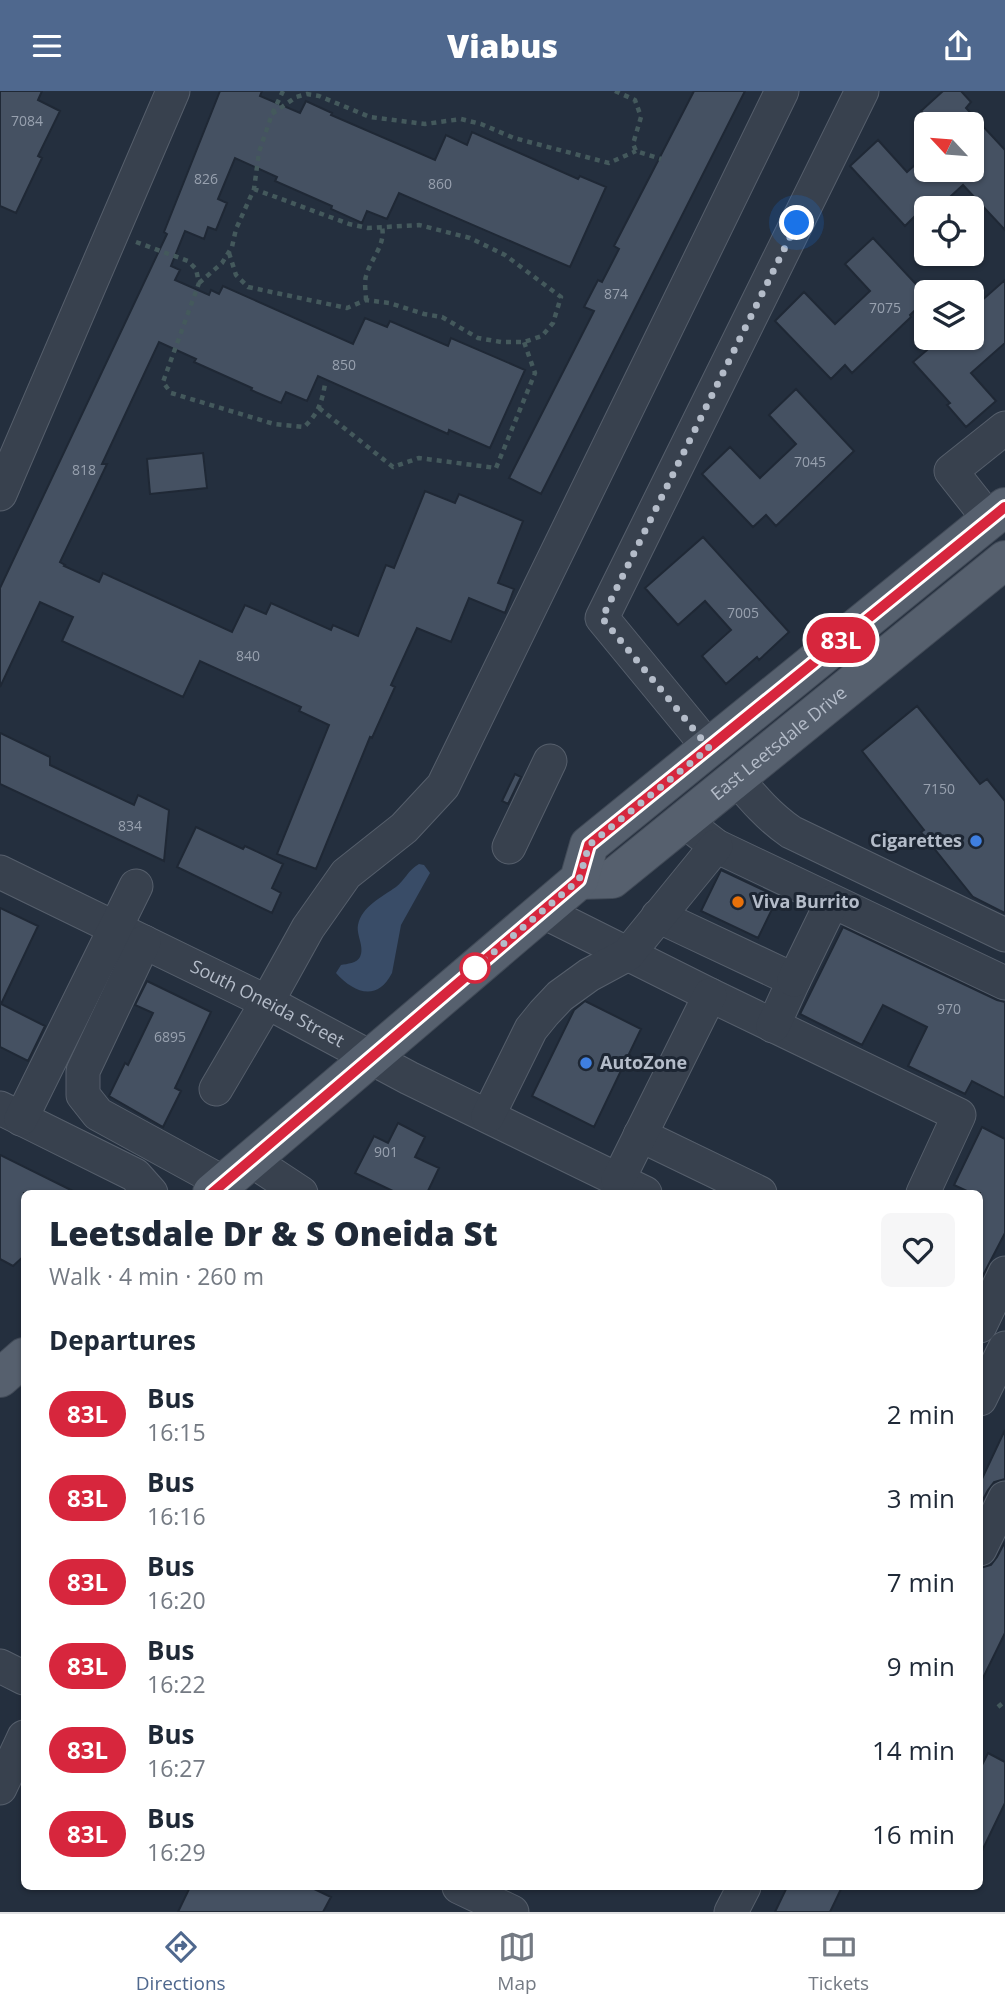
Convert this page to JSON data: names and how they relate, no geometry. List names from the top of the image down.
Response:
{
  "streets": {
    "main road": ["East Leetsdale Drive"],
    "street": ["South Oneida Street"]
  },
  "places": ["Cigarettes", "Viva Burrito", "AutoZone"],
  "lines": ["bus line 83L"],
  "house_numbers": [
    "7084",
    "826",
    "860",
    "874",
    "7075",
    "850",
    "7045",
    "818",
    "7005",
    "840",
    "7150",
    "834",
    "970",
    "6895",
    "901"
  ],
  "north": "top left",
  "page": {
    "header": "Viabus",
    "on_map": "83L",
    "heading": [
      ["Leetsdale Dr & S Oneida St", "Walk · 4 min · 260 m"],
      "Departures"
    ],
    "list": [
      {
        "mark": "83L",
        "name": "Bus",
        "note": "16:15",
        "value": "2 min"
      },
      {
        "mark": "83L",
        "name": "Bus",
        "note": "16:16",
        "value": "3 min"
      },
      {
        "mark": "83L",
        "name": "Bus",
        "note": "16:20",
        "value": "7 min"
      },
      {
        "mark": "83L",
        "name": "Bus",
        "note": "16:22",
        "value": "9 min"
      },
      {
        "mark": "83L",
        "name": "Bus",
        "note": "16:27",
        "value": "14 min"
      },
      {
        "mark": "83L",
        "name": "Bus",
        "note": "16:29",
        "value": "16 min"
      }
    ],
    "tabs": ["Directions", "Map", "Tickets"]
  }
}
